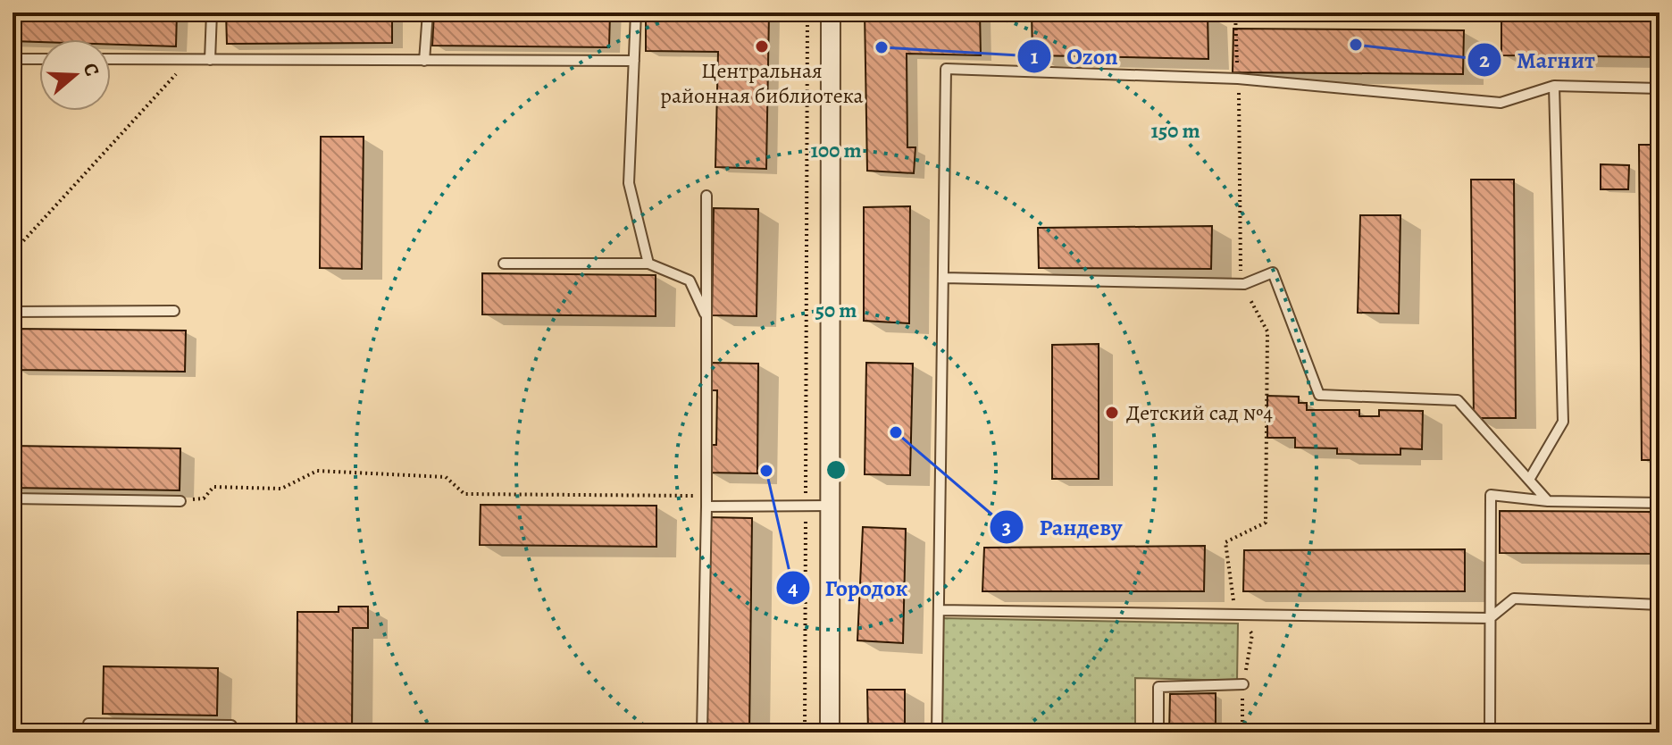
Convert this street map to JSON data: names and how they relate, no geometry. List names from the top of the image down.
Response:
{
  "places": [
    "Магнит",
    "Центральная районная библиотека",
    "Ozon",
    "Детский сад №4",
    "Рандеву",
    "Городок"
  ],
  "north": "right",
  "rings": ["150 m", "100 m", "50 m"]
}
